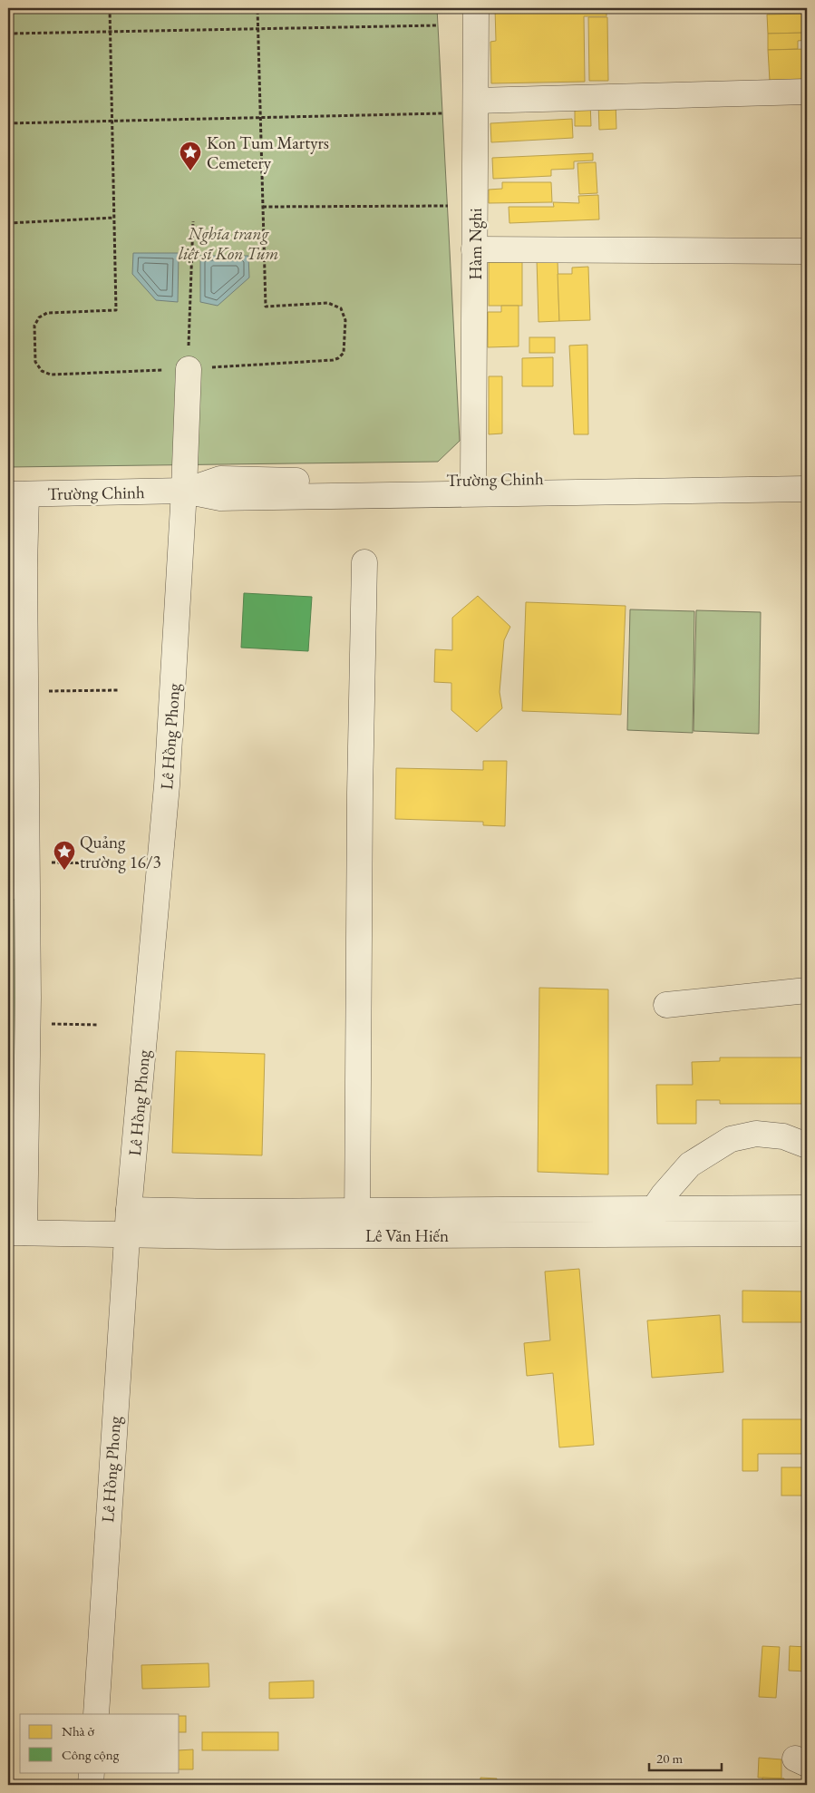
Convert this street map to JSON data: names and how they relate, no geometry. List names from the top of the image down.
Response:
{
  "streets": {
    "street": [
      "Hàm Nghi",
      "Trường Chinh",
      "Lê Hồng Phong",
      "Lê Văn Hiến"
    ]
  },
  "crossings": [
    ["Hàm Nghi", "Trường Chinh"],
    ["Trường Chinh", "Lê Hồng Phong"],
    ["Lê Hồng Phong", "Lê Văn Hiến"]
  ],
  "parks": ["Nghĩa trang liệt sĩ Kon Tum"],
  "places": {
    "place": ["Kon Tum Martyrs Cemetery", "Quảng trường 16/3"]
  },
  "legend": ["Nhà ở", "Công cộng"],
  "scale_bar": "20 m"
}
